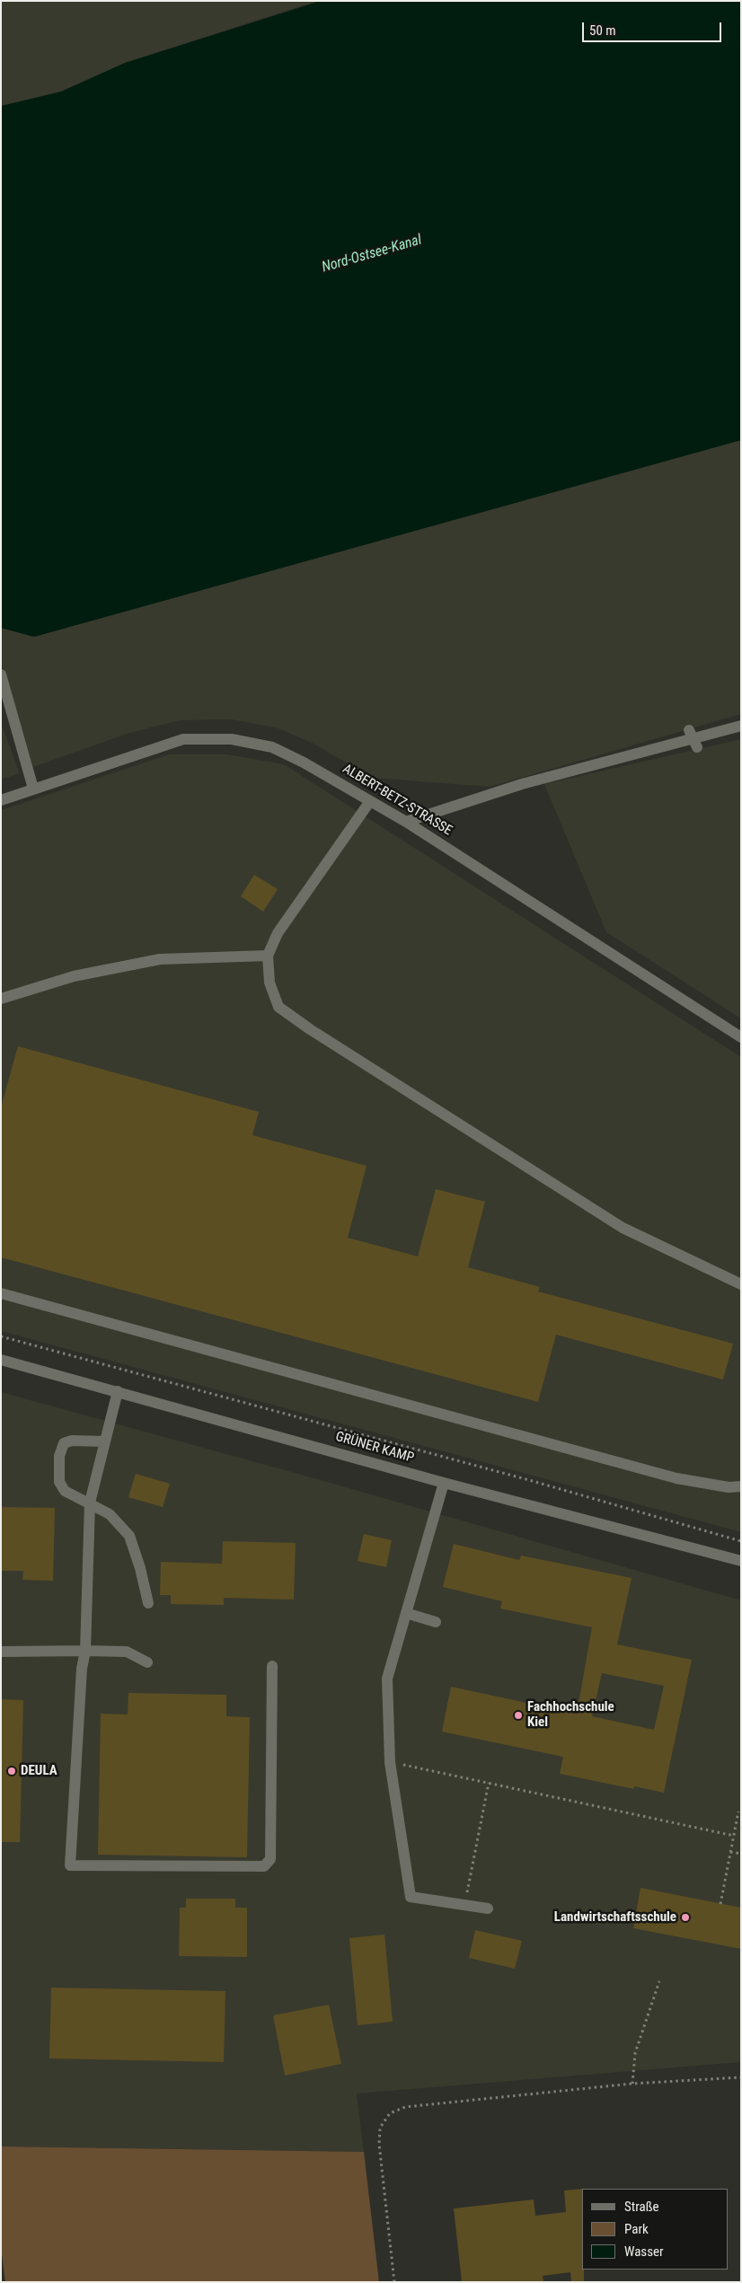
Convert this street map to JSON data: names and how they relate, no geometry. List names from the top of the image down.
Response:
{
  "streets": {
    "street": ["ALBERT-BETZ-STRASSE", "GRÜNER KAMP"]
  },
  "water": ["Nord-Ostsee-Kanal"],
  "places": ["Fachhochschule Kiel", "DEULA", "Landwirtschaftsschule"],
  "legend": ["Straße", "Park", "Wasser"],
  "scale_bar": "50 m"
}
